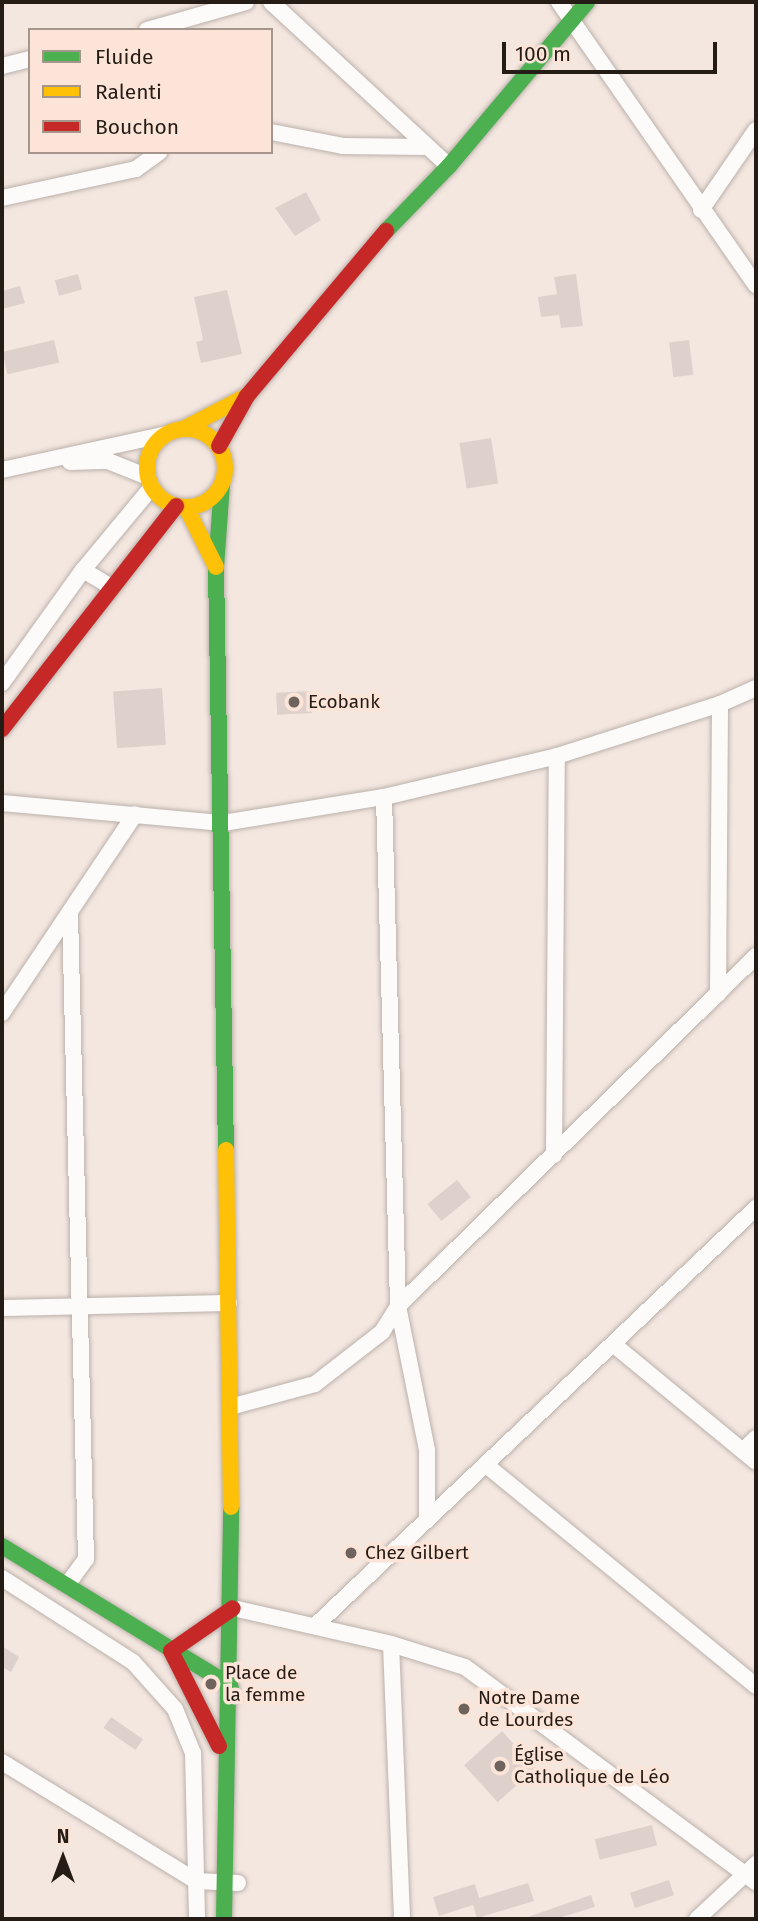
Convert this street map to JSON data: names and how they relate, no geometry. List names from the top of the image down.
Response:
{
  "places": [
    "Ecobank",
    "Chez Gilbert",
    "Place de la femme",
    "Notre Dame de Lourdes",
    "Église Catholique de Léo"
  ],
  "legend": ["Fluide", "Ralenti", "Bouchon"],
  "scale_bar": "100 m",
  "north": "top"
}
